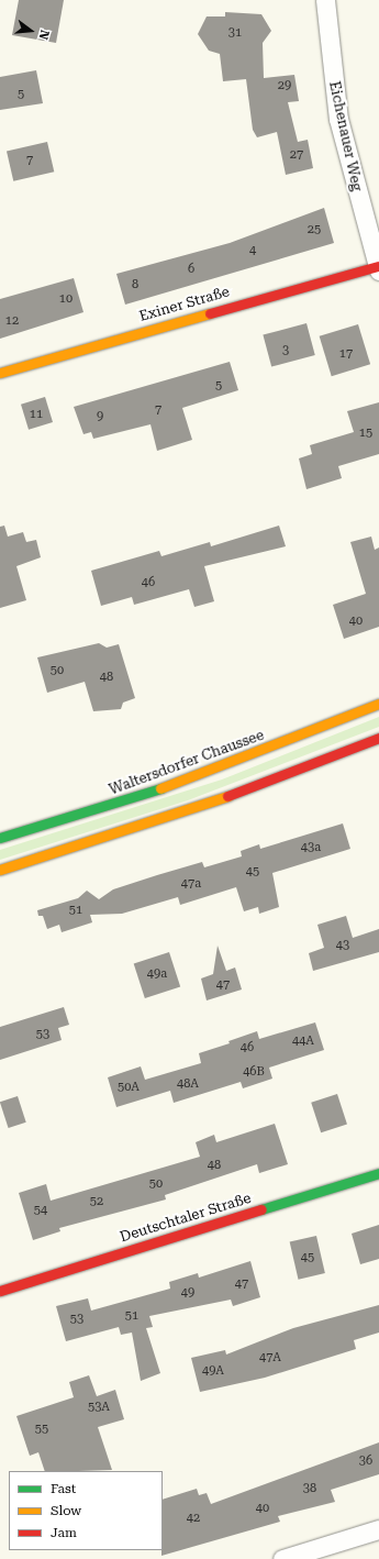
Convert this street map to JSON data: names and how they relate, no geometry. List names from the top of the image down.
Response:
{
  "streets": {
    "main road": ["Exiner Straße", "Waltersdorfer Chaussee", "Deutschtaler Straße"],
    "street": ["Eichenauer Weg"]
  },
  "crossings": [
    ["Eichenauer Weg", "Exiner Straße"]
  ],
  "house_numbers": [
    "31",
    "29",
    "5",
    "27",
    "7",
    "25",
    "4",
    "6",
    "8",
    "10",
    "12",
    "3",
    "17",
    "5",
    "7",
    "11",
    "9",
    "15",
    "46",
    "40",
    "50",
    "48",
    "43a",
    "45",
    "47a",
    "51",
    "43",
    "49a",
    "47",
    "53",
    "44A",
    "46",
    "46B",
    "48A",
    "50A",
    "48",
    "50",
    "52",
    "54",
    "45",
    "47",
    "49",
    "51",
    "53",
    "47A",
    "49A",
    "53A",
    "55",
    "36",
    "38",
    "40",
    "42"
  ],
  "legend": ["Fast", "Slow", "Jam"],
  "north": "right"
}
